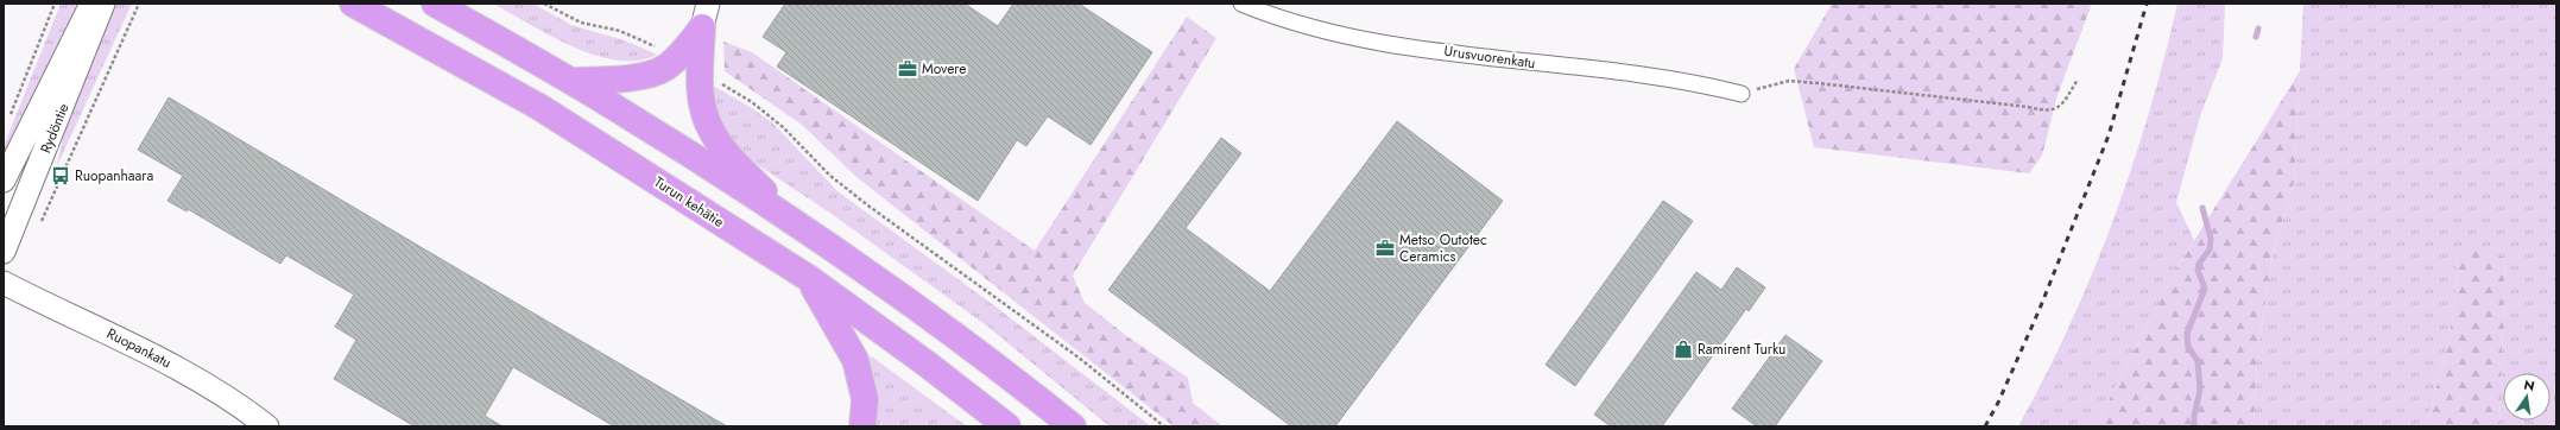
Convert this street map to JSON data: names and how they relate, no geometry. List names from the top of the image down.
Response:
{
  "streets": {
    "highway": ["Turun kehätie"],
    "street": ["Urusvuorenkatu", "Rydöntie", "Ruopankatu"]
  },
  "places": {
    "office": ["Movere", "Metso Outotec Ceramics"],
    "bus stop": ["Ruopanhaara"],
    "shop": ["Ramirent Turku"]
  },
  "north": "top"
}
